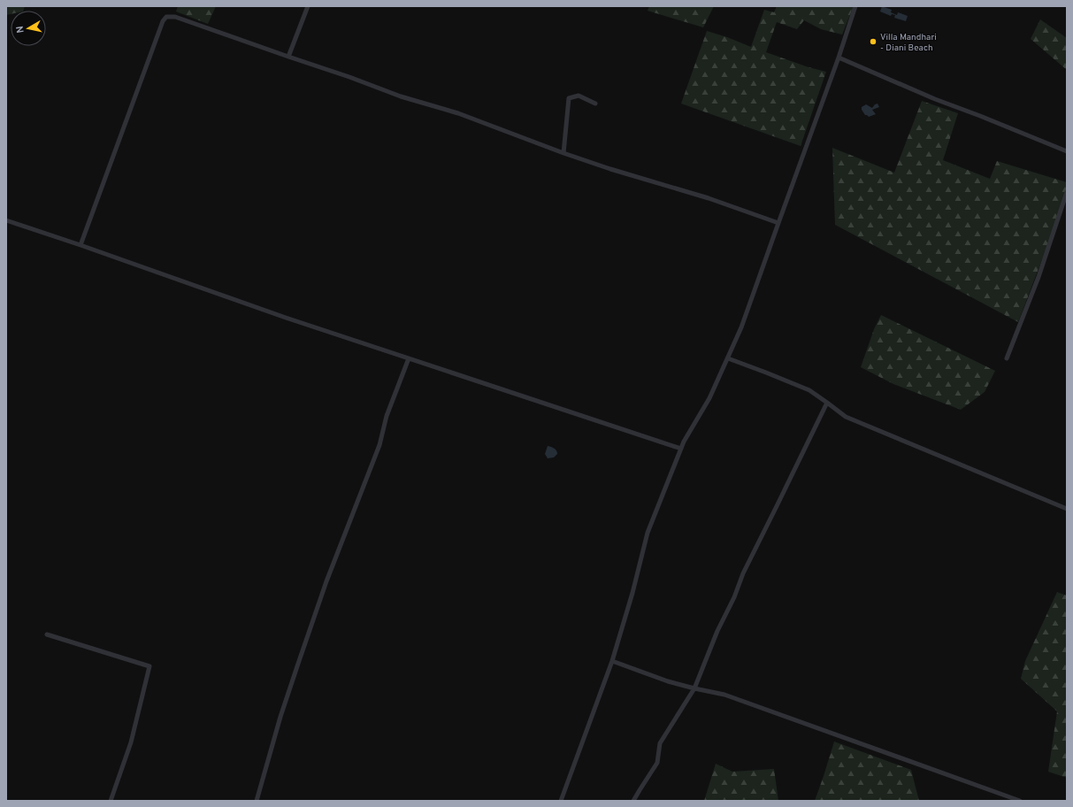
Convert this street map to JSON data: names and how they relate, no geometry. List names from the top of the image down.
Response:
{
  "places": ["Villa Mandhari - Diani Beach"],
  "north": "left"
}
